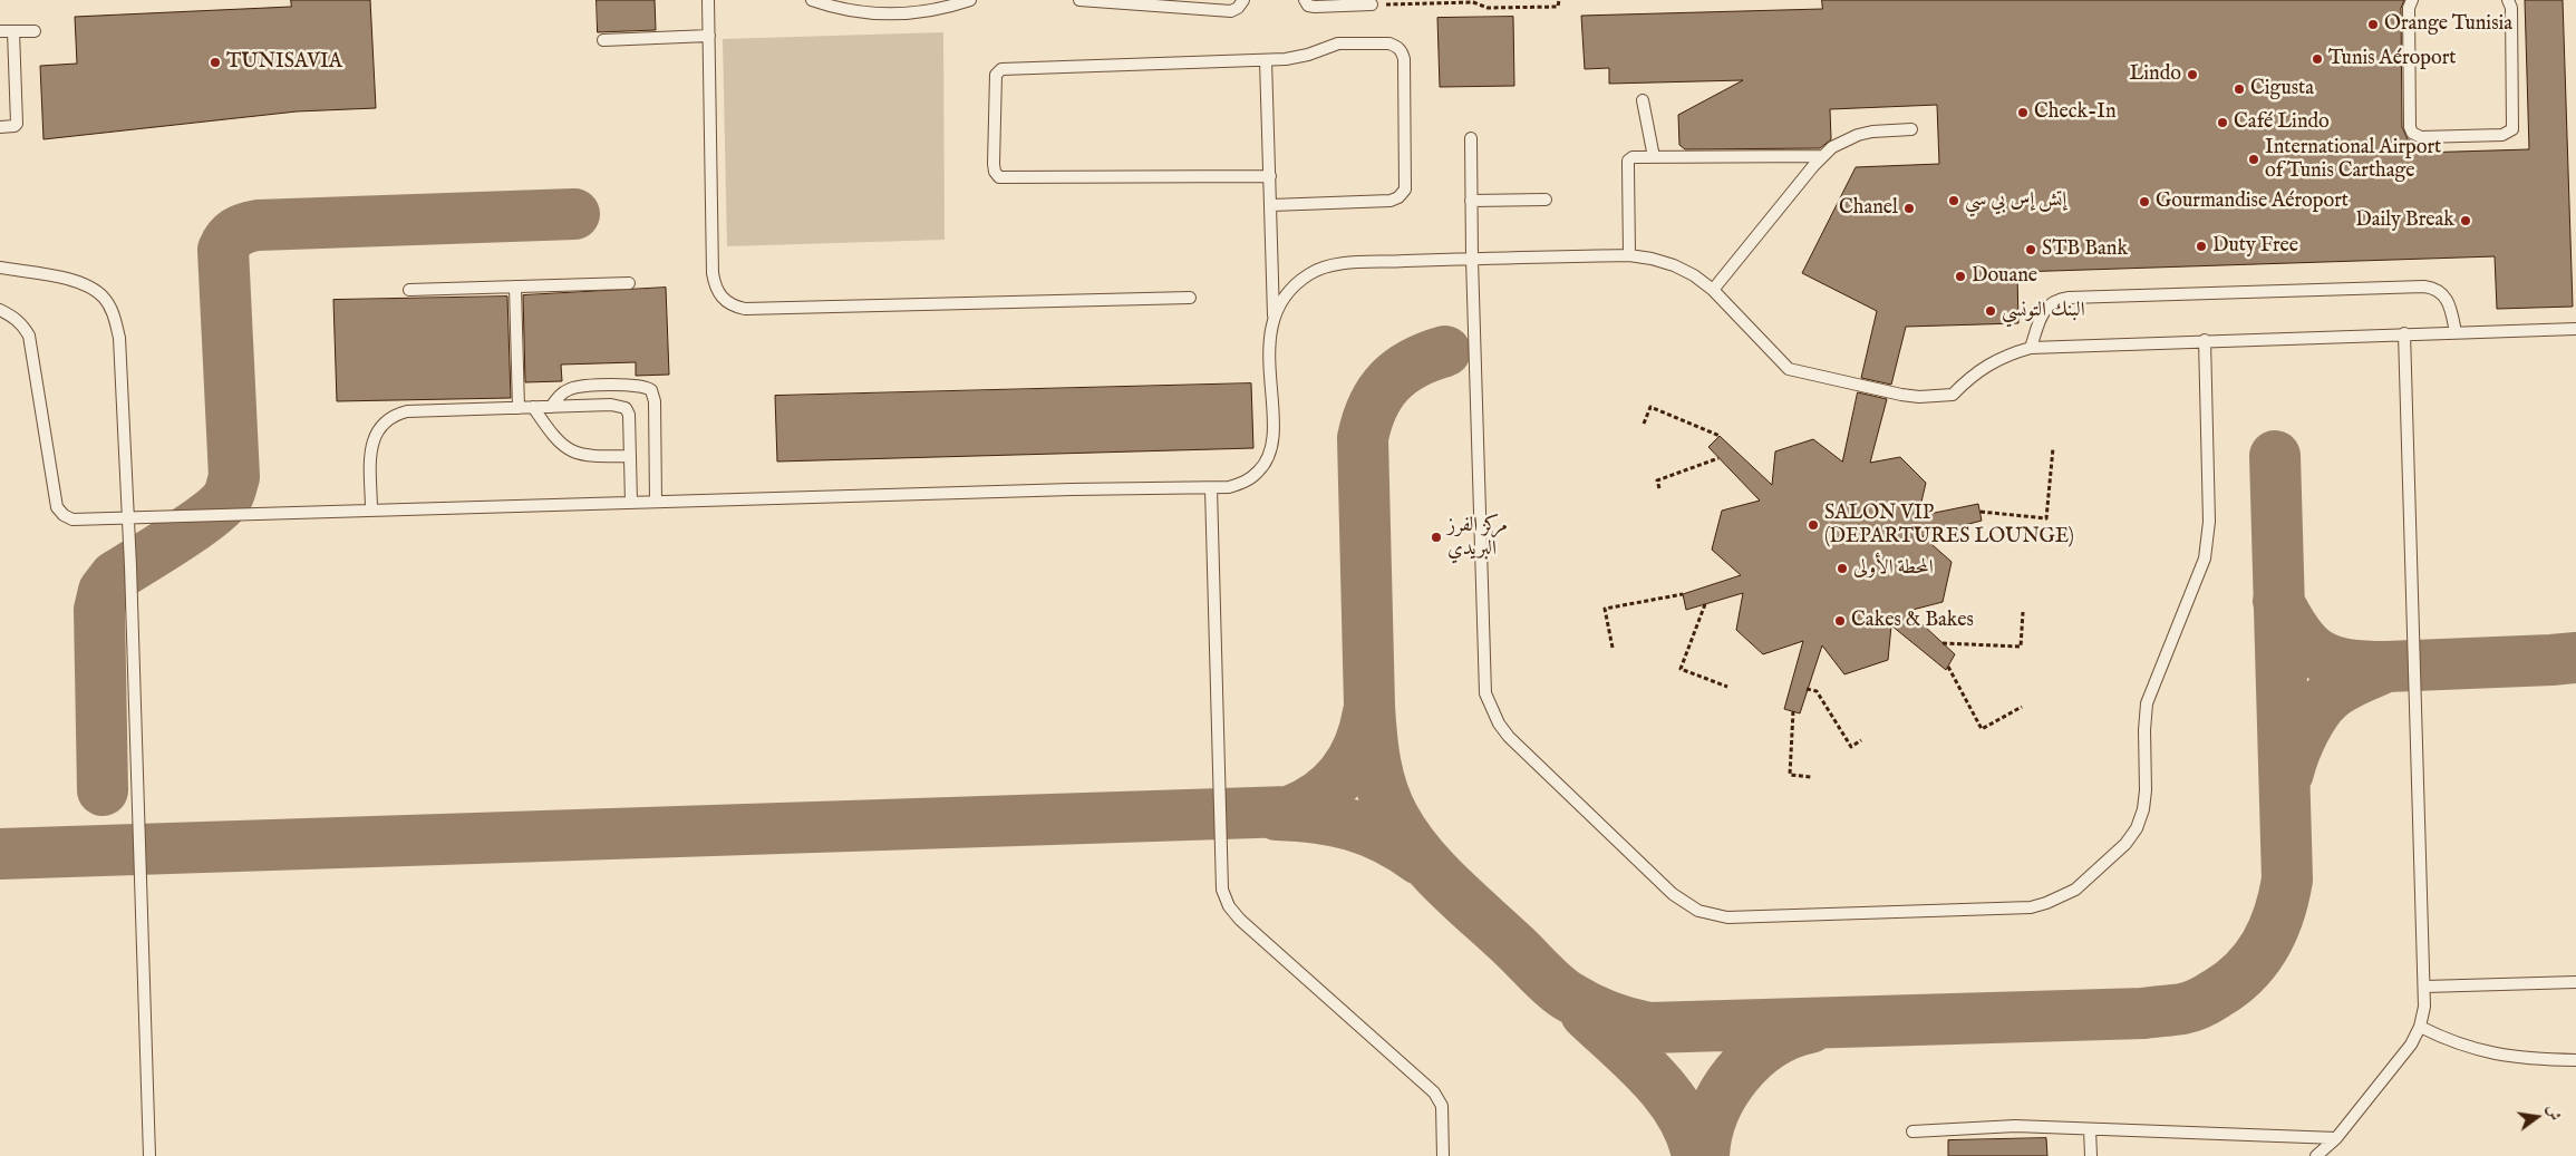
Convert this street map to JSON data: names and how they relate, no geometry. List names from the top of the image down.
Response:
{
  "places": [
    "Orange Tunisia",
    "Tunis Aéroport",
    "TUNISAVIA",
    "Lindo",
    "Cigusta",
    "Check-In",
    "Café Lindo",
    "International Airport of Tunis Carthage",
    "إتش إس بي سي",
    "Gourmandise Aéroport",
    "Chanel",
    "Daily Break",
    "Duty Free",
    "STB Bank",
    "Douane",
    "البنك التونسي",
    "SALON VIP (DEPARTURES LOUNGE)",
    "مركز الفرز البريدي",
    "المحطة الأولى",
    "Cakes & Bakes"
  ],
  "north": "right"
}
